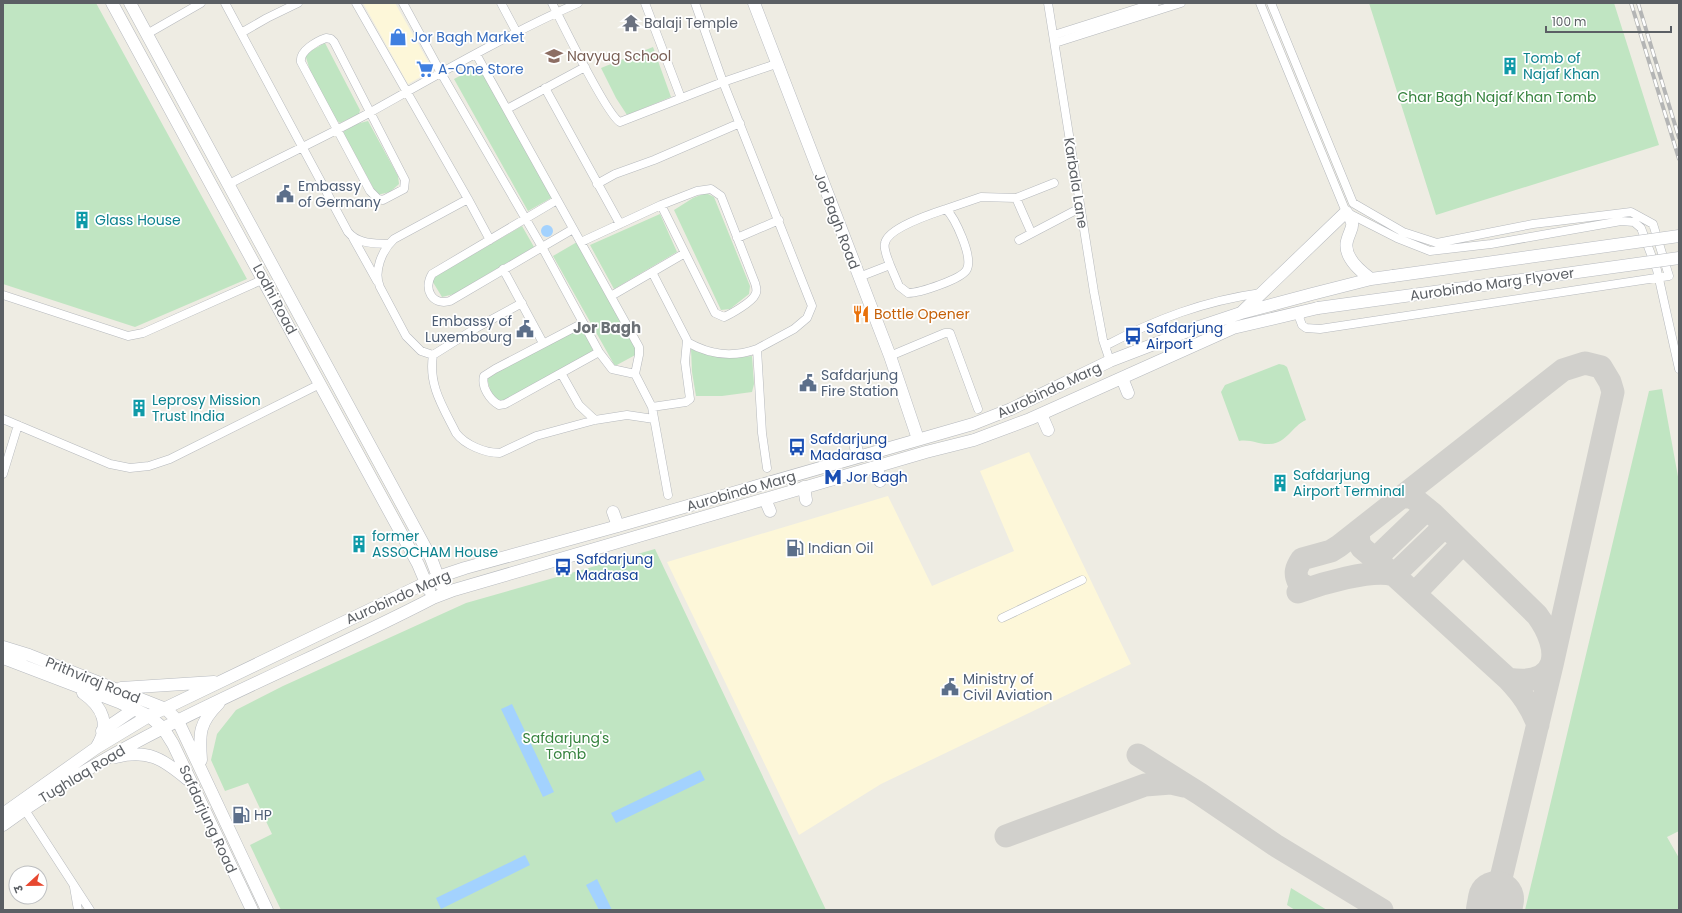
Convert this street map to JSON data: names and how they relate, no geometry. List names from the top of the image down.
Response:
{
  "streets": {
    "main road": [
      "Jor Bagh Road",
      "Aurobindo Marg Flyover",
      "Lodhi Road",
      "Aurobindo Marg",
      "Prithviraj Road",
      "Tughlaq Road",
      "Safdarjung Road"
    ],
    "street": ["Karbala Lane"]
  },
  "crossings": [
    ["Karbala Lane", "Aurobindo Marg"],
    ["Jor Bagh Road", "Aurobindo Marg"],
    ["Aurobindo Marg Flyover", "Aurobindo Marg"],
    ["Lodhi Road", "Aurobindo Marg"],
    ["Aurobindo Marg", "Prithviraj Road"],
    ["Aurobindo Marg", "Tughlaq Road"],
    ["Aurobindo Marg", "Safdarjung Road"],
    ["Prithviraj Road", "Tughlaq Road"],
    ["Prithviraj Road", "Safdarjung Road"],
    ["Tughlaq Road", "Safdarjung Road"]
  ],
  "districts": ["Jor Bagh"],
  "parks": ["Char Bagh Najaf Khan Tomb", "Safdarjung's Tomb"],
  "places": {
    "temple": ["Balaji Temple"],
    "shop": ["Jor Bagh Market"],
    "school or university": ["Navyug School"],
    "building": [
      "Tomb of Najaf Khan",
      "Glass House",
      "Leprosy Mission Trust India",
      "Safdarjung Airport Terminal",
      "former ASSOCHAM House"
    ],
    "supermarket": ["A-One Store"],
    "public building": [
      "Embassy of Germany",
      "Embassy of Luxembourg",
      "Safdarjung Fire Station",
      "Ministry of Civil Aviation"
    ],
    "restaurant": ["Bottle Opener"],
    "bus stop": ["Safdarjung Airport", "Safdarjung Madarasa", "Safdarjung Madrasa"],
    "metro station": ["Jor Bagh"],
    "fuel station": ["Indian Oil", "HP"]
  },
  "scale_bar": "100 m",
  "north": "left"
}
